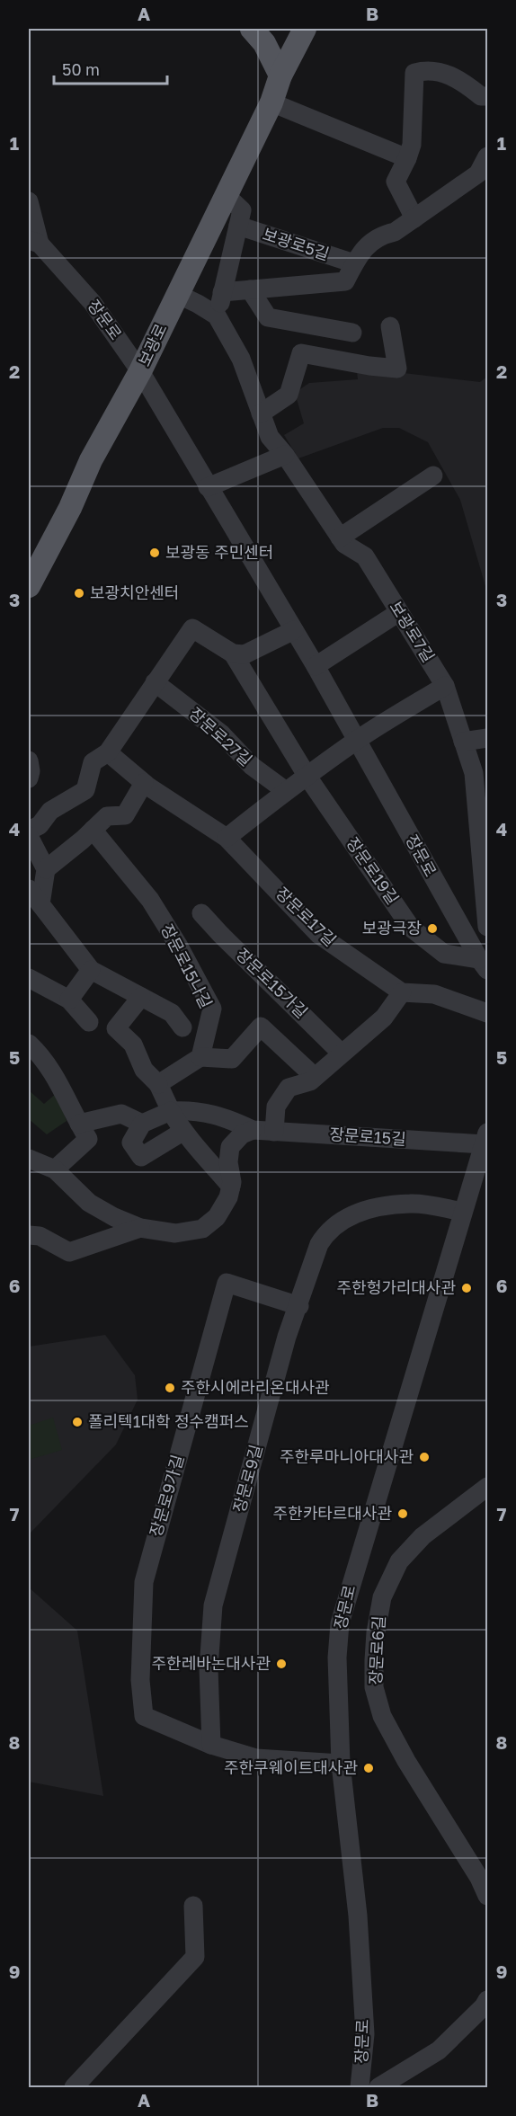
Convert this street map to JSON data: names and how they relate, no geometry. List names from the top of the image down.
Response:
{
  "streets": {
    "main road": ["보광로"],
    "street": [
      "보광로5길",
      "장문로",
      "보광로7길",
      "장문로27길",
      "장문로19길",
      "장문로17길",
      "장문로15나길",
      "장문로15가길",
      "장문로15길",
      "장문로9길",
      "장문로9가길",
      "장문로6길"
    ]
  },
  "crossings": [
    ["장문로", "보광로"],
    ["장문로", "장문로19길"],
    ["장문로", "장문로15길"],
    ["장문로", "장문로9길"],
    ["보광로", "보광로7길"],
    ["장문로9길", "장문로9가길"]
  ],
  "places": [
    "보광동 주민센터",
    "보광치안센터",
    "보광극장",
    "주한헝가리대사관",
    "주한시에라리온대사관",
    "폴리텍1대학 정수캠퍼스",
    "주한루마니아대사관",
    "주한카타르대사관",
    "주한레바논대사관",
    "주한쿠웨이트대사관"
  ],
  "scale_bar": "50 m",
  "grid": {
    "columns": ["A", "B"],
    "rows": [
      "1",
      "2",
      "3",
      "4",
      "5",
      "6",
      "7",
      "8",
      "9"
    ]
  }
}
